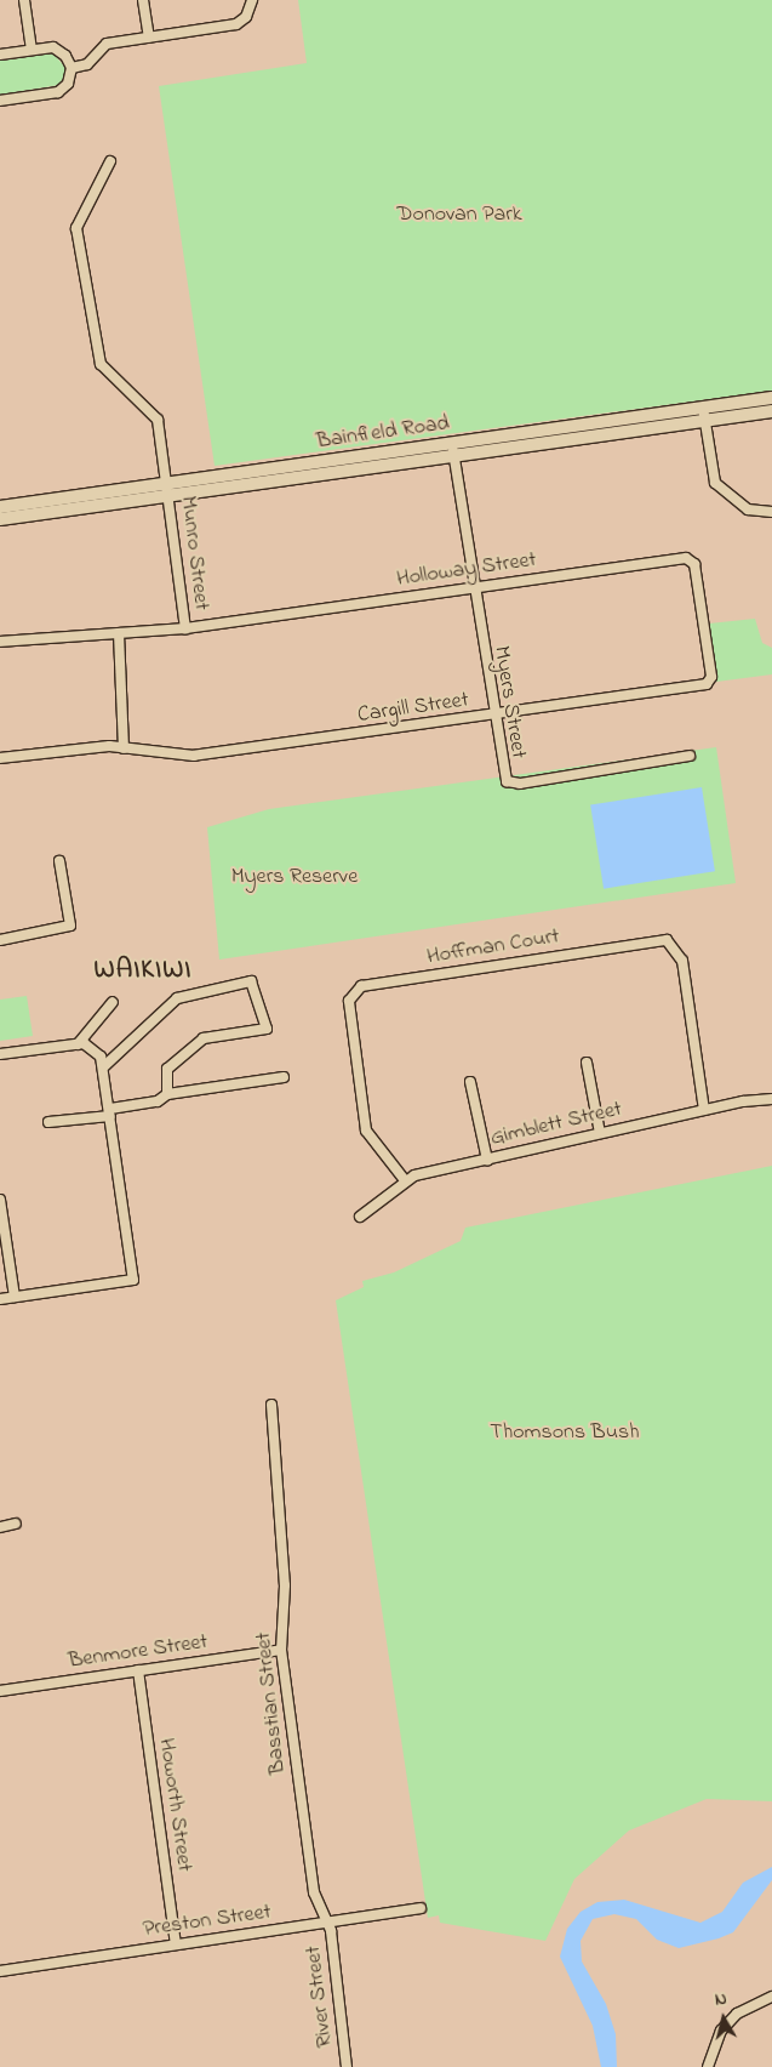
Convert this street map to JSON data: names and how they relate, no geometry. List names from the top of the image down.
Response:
{
  "streets": {
    "main road": ["Bainfield Road"],
    "street": [
      "Munro Street",
      "Holloway Street",
      "Myers Street",
      "Cargill Street",
      "Hoffman Court",
      "Gimblett Street",
      "Benmore Street",
      "Basstian Street",
      "Howorth Street",
      "Preston Street",
      "River Street"
    ]
  },
  "crossings": [
    ["Bainfield Road", "Munro Street"],
    ["Bainfield Road", "Myers Street"],
    ["Munro Street", "Holloway Street"],
    ["Holloway Street", "Myers Street"],
    ["Holloway Street", "Cargill Street"],
    ["Myers Street", "Cargill Street"],
    ["Hoffman Court", "Gimblett Street"],
    ["Benmore Street", "Basstian Street"],
    ["Benmore Street", "Howorth Street"],
    ["Basstian Street", "Preston Street"],
    ["Basstian Street", "River Street"],
    ["Howorth Street", "Preston Street"],
    ["Preston Street", "River Street"]
  ],
  "districts": ["WAIKIWI"],
  "parks": ["Donovan Park", "Myers Reserve", "Thomsons Bush"],
  "north": "top"
}
